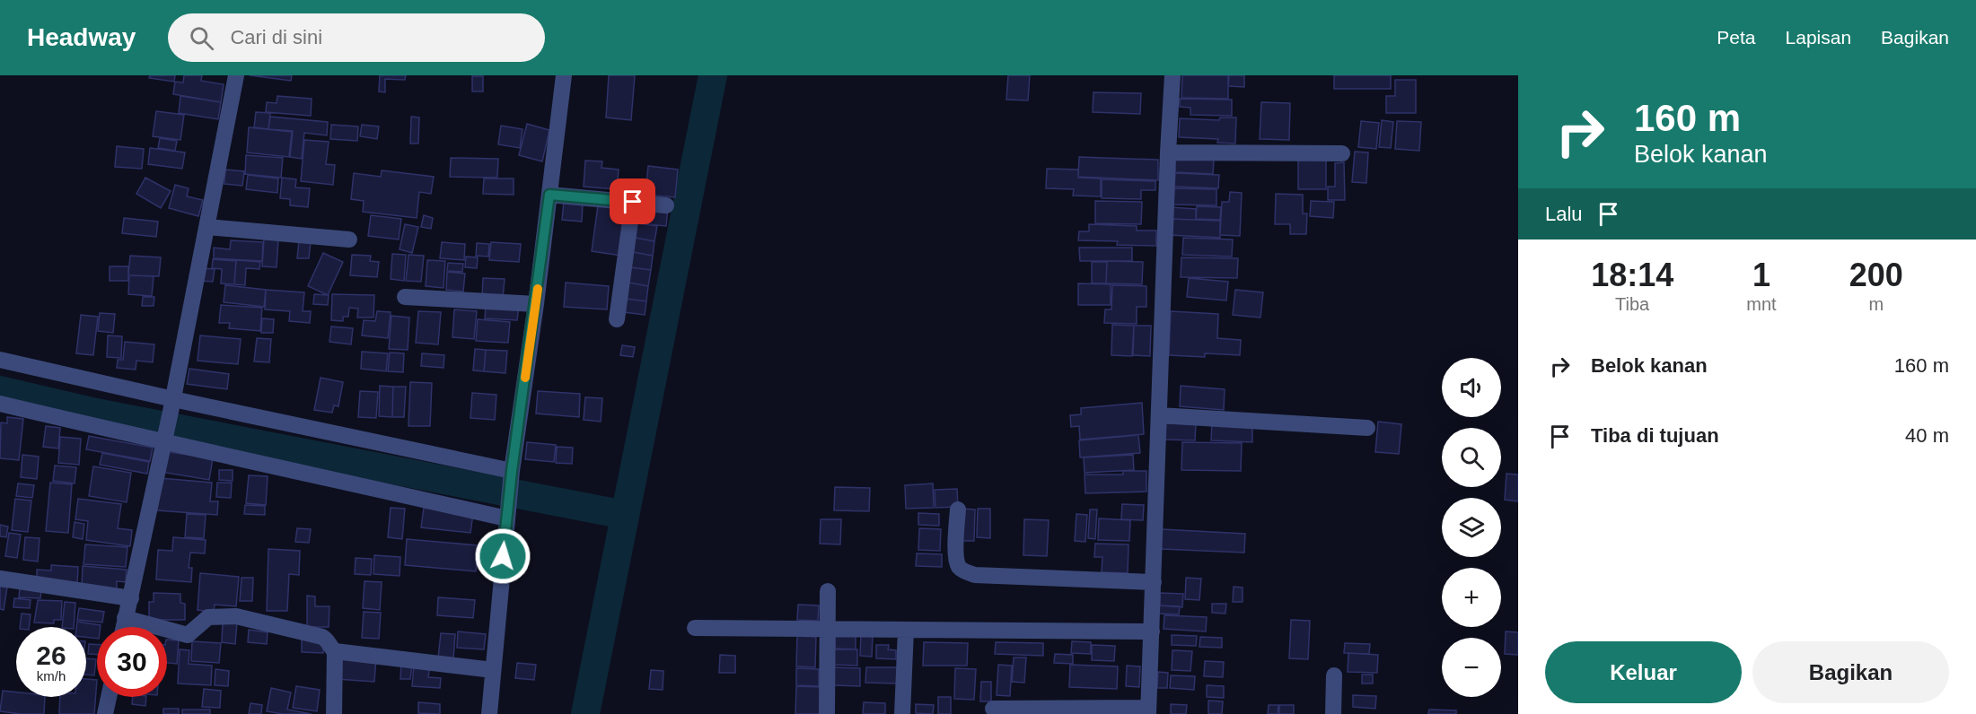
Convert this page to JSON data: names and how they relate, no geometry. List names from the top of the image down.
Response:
{
  "page": {
    "header": "Headway",
    "search": "Cari di sini",
    "nav": ["Peta", "Lapisan", "Bagikan"],
    "turn": ["160 m", "Belok kanan"],
    "then": "Lalu",
    "eta": [
      "18:14",
      "Tiba",
      "1",
      "mnt",
      "200",
      "m"
    ],
    "list": [
      {
        "name": "Belok kanan",
        "value": "160 m"
      },
      {
        "name": "Tiba di tujuan",
        "value": "40 m"
      }
    ],
    "map_buttons": ["+", "−"],
    "speed": "26 km/h",
    "limit": "30",
    "buttons": ["Keluar", "Bagikan"]
  }
}
